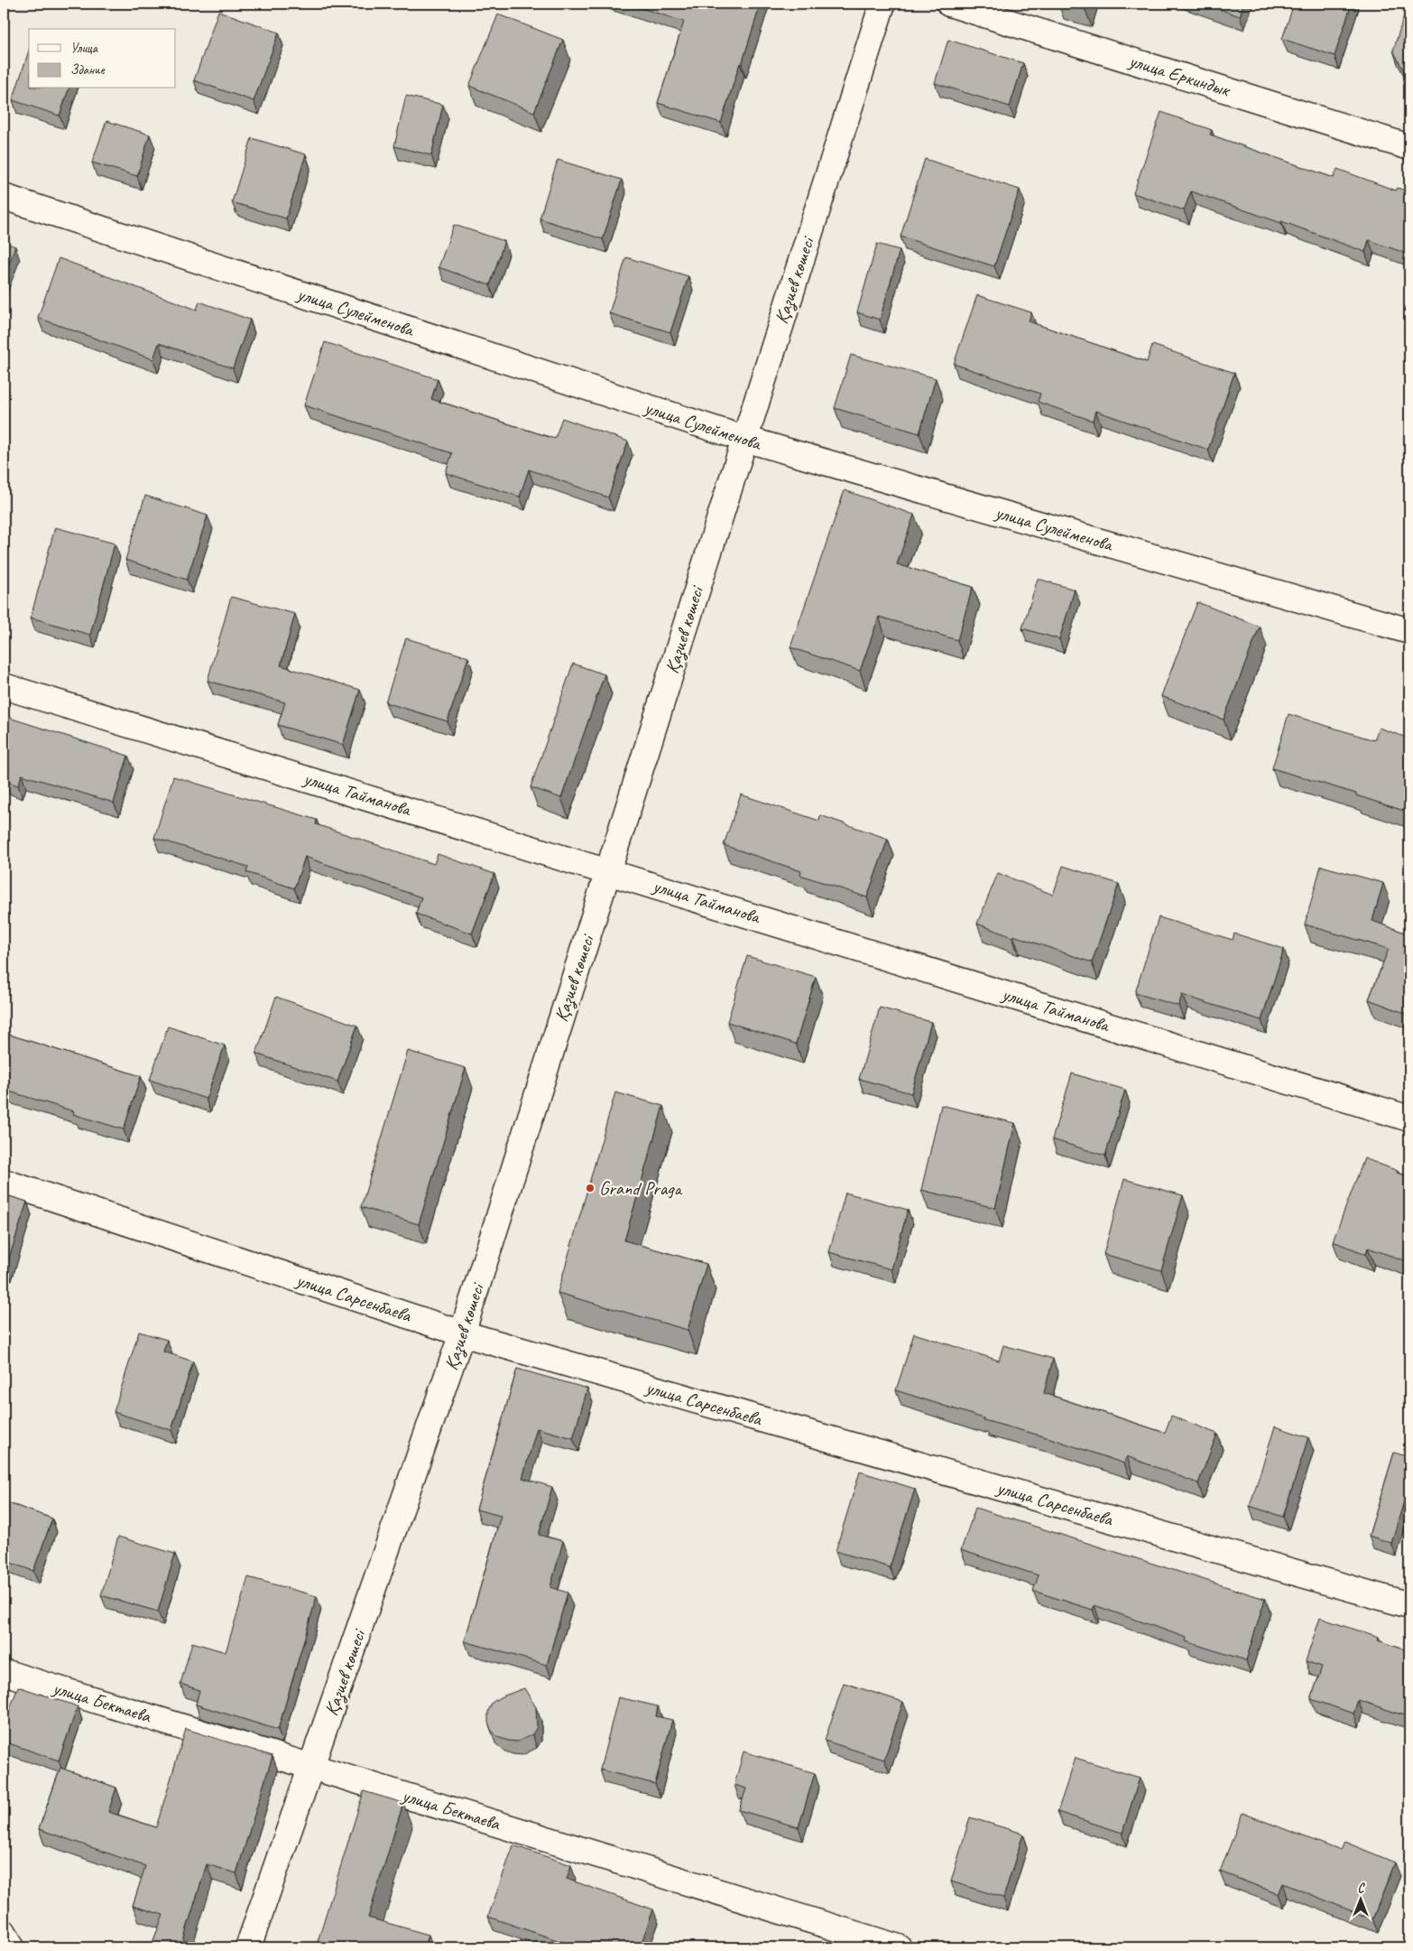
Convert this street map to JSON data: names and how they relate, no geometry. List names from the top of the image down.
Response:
{
  "streets": {
    "street": [
      "улица Еркиндык",
      "Қазиев көшесі",
      "улица Сулейменова",
      "улица Тайманова",
      "улица Сарсенбаева",
      "улица Бектаева"
    ]
  },
  "crossings": [
    ["Қазиев көшесі", "улица Сулейменова"],
    ["Қазиев көшесі", "улица Тайманова"],
    ["Қазиев көшесі", "улица Сарсенбаева"],
    ["Қазиев көшесі", "улица Бектаева"]
  ],
  "places": ["Grand Praga"],
  "legend": ["Улица", "Здание"],
  "north": "top"
}
